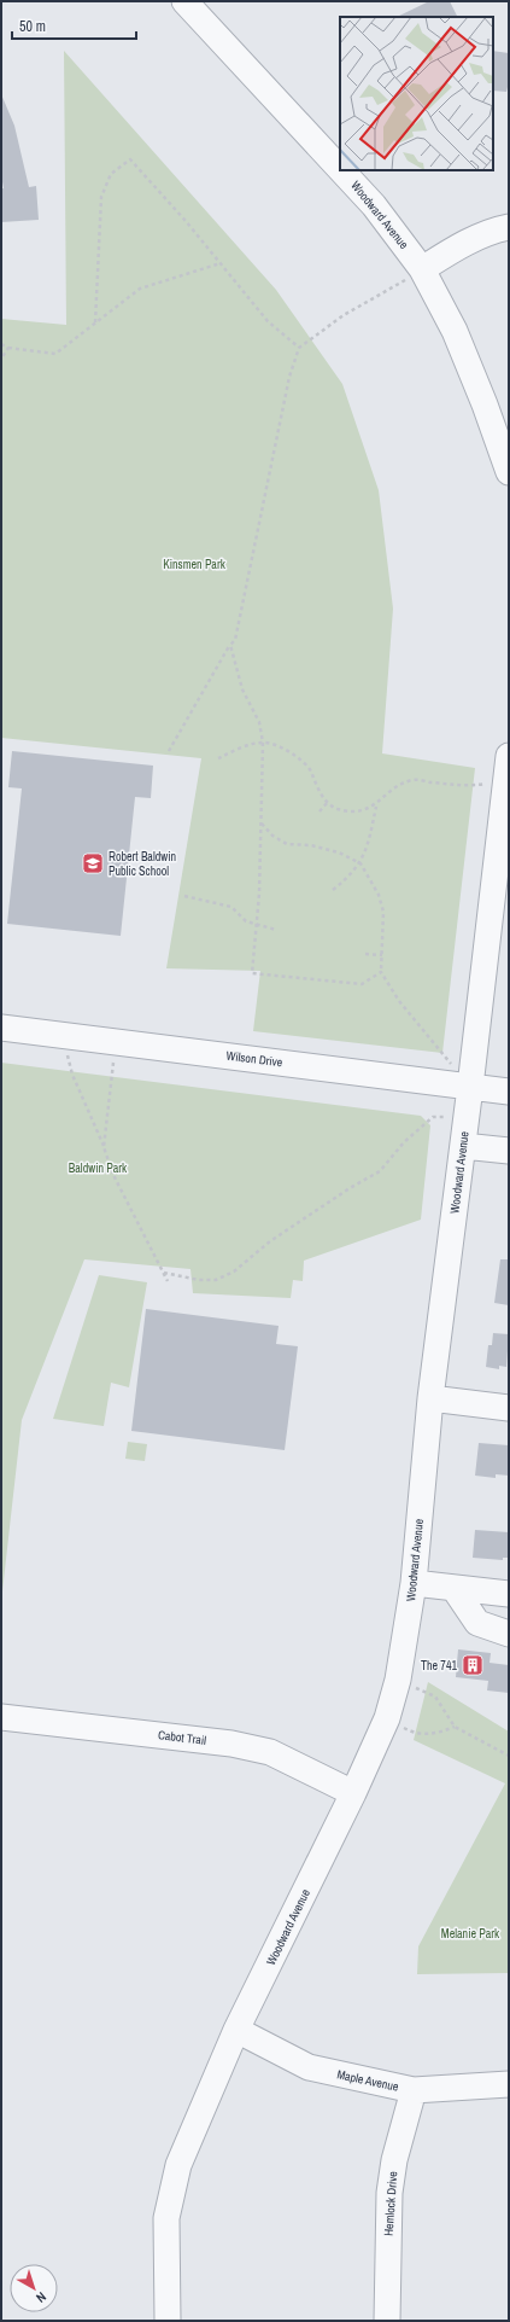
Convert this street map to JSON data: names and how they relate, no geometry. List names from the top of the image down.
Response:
{
  "streets": {
    "street": [
      "Woodward Avenue",
      "Wilson Drive",
      "Cabot Trail",
      "Maple Avenue",
      "Hemlock Drive"
    ]
  },
  "crossings": [
    ["Woodward Avenue", "Wilson Drive"],
    ["Woodward Avenue", "Cabot Trail"],
    ["Woodward Avenue", "Maple Avenue"],
    ["Maple Avenue", "Hemlock Drive"]
  ],
  "parks": ["Kinsmen Park", "Baldwin Park", "Melanie Park"],
  "places": {
    "school or university": ["Robert Baldwin Public School"],
    "building": ["The 741"]
  },
  "scale_bar": "50 m",
  "north": "bottom right"
}
